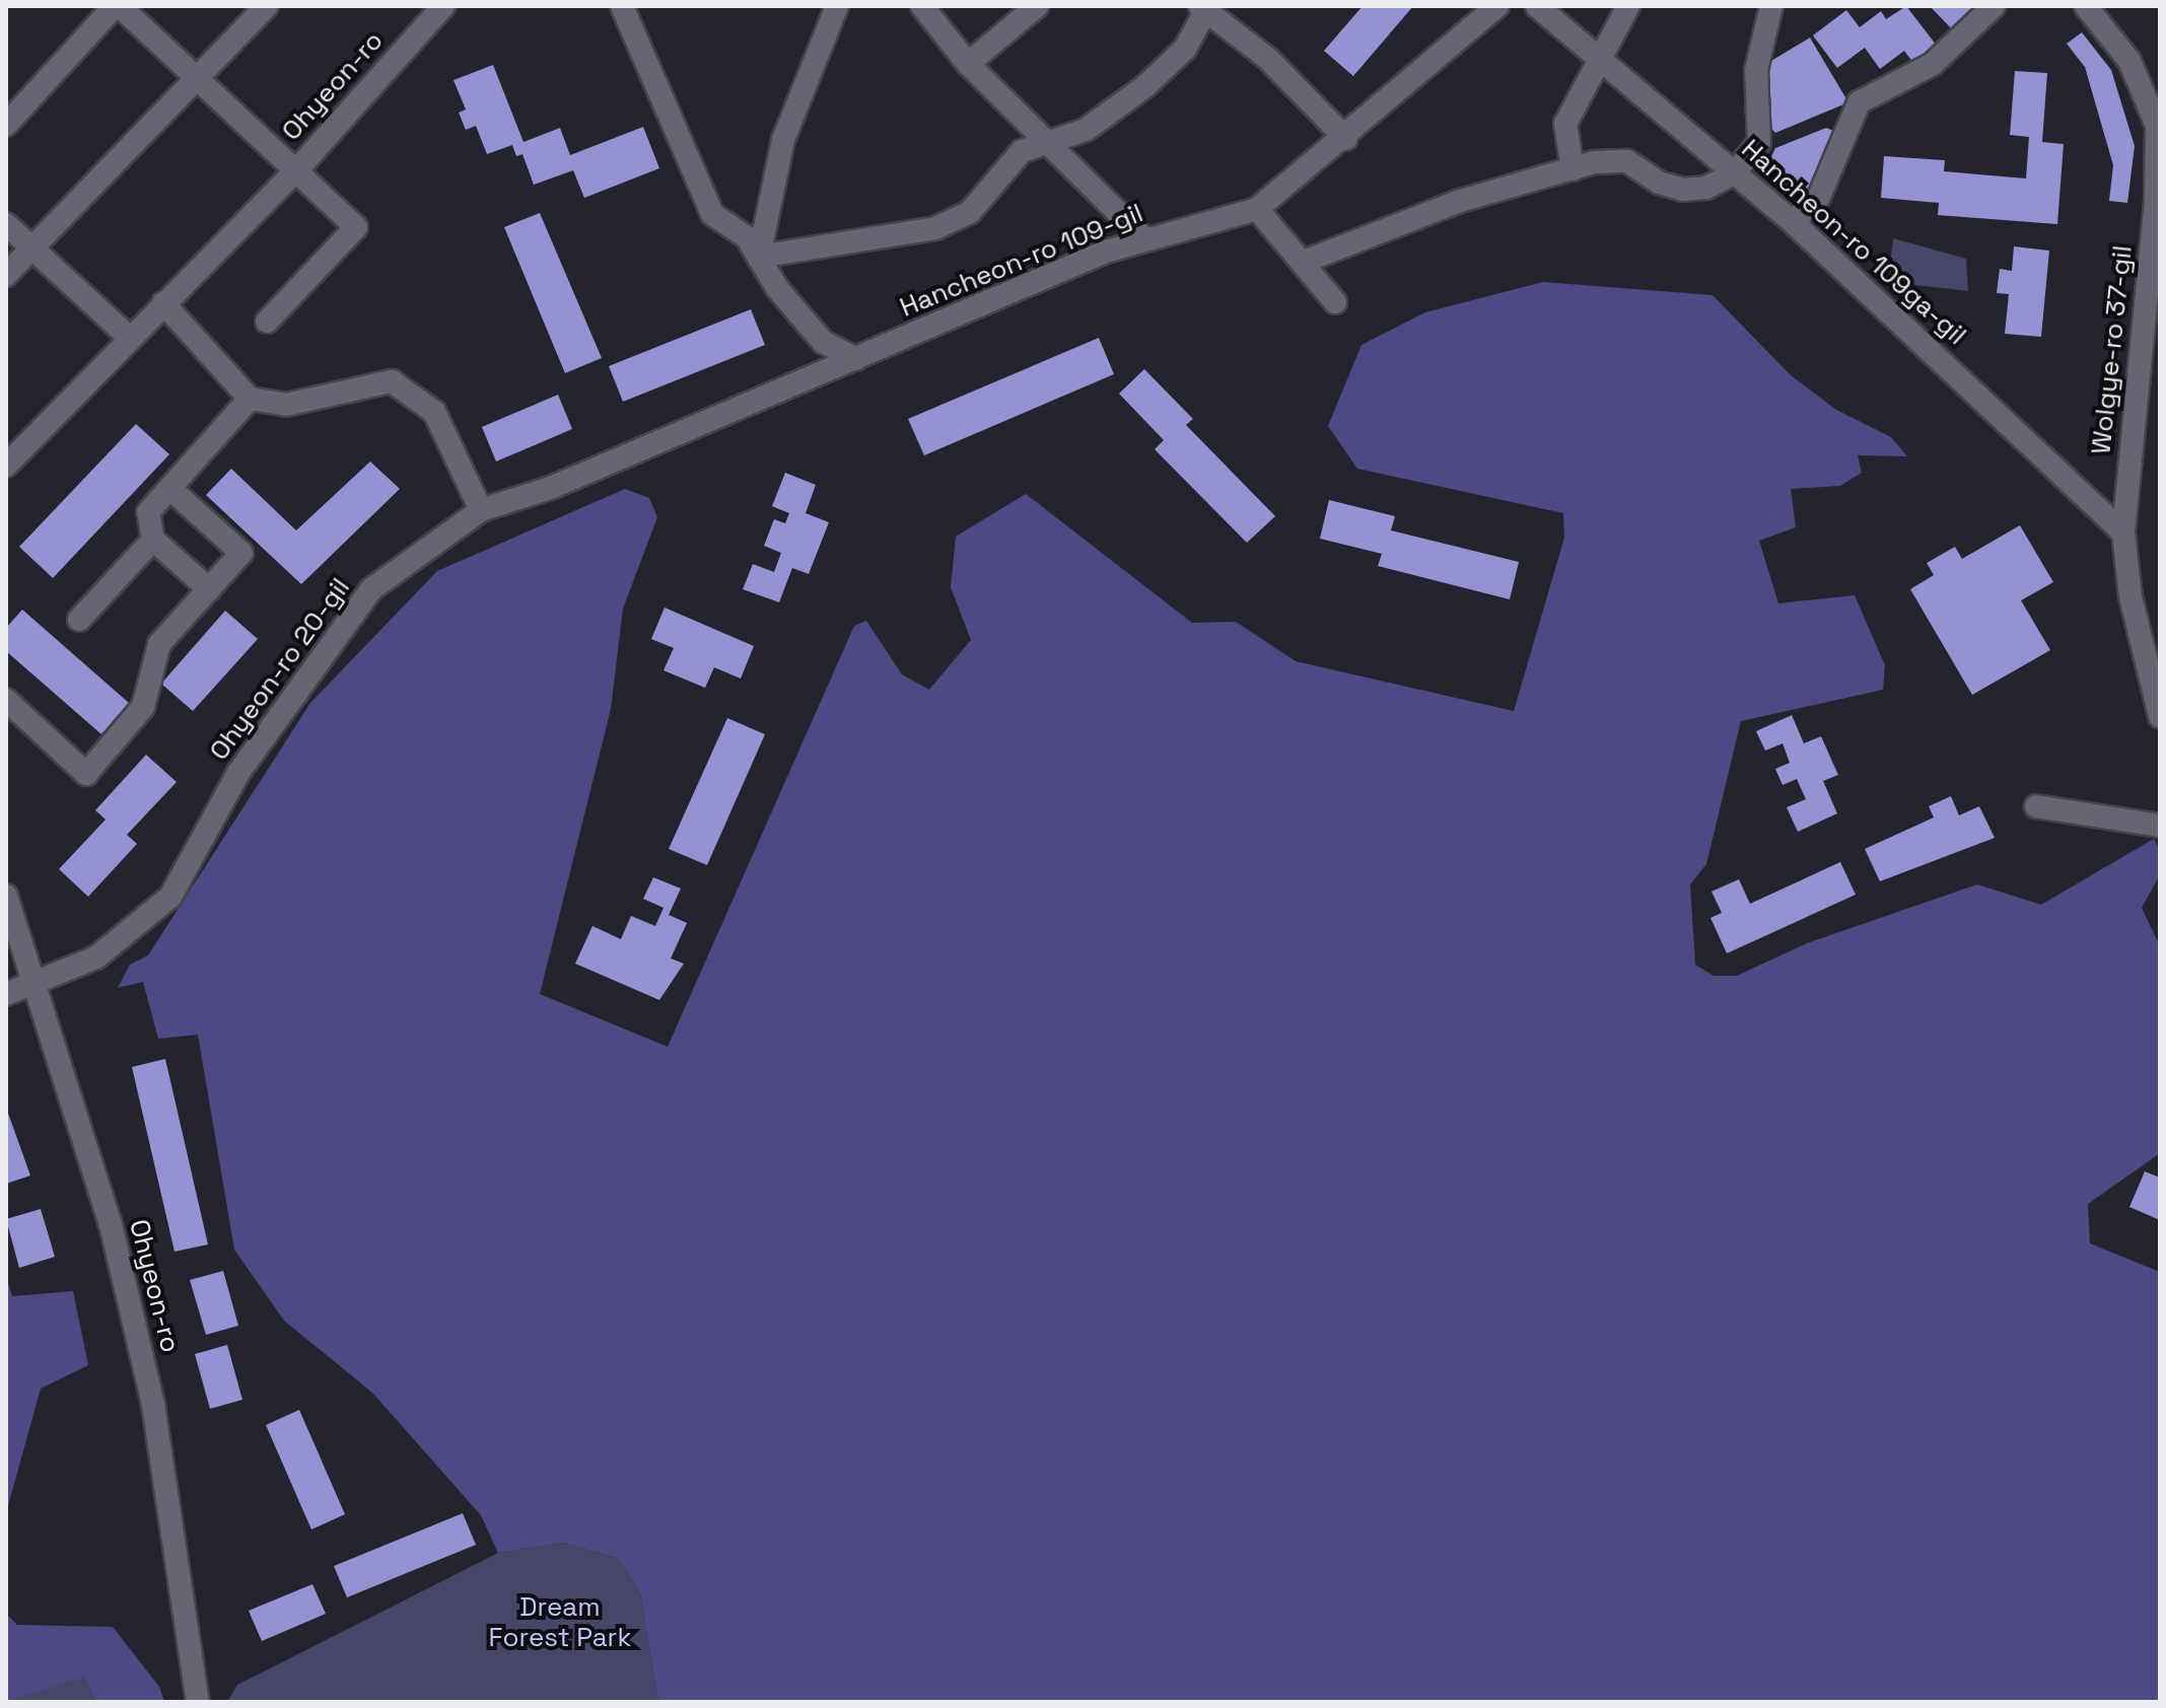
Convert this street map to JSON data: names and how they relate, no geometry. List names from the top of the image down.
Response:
{
  "streets": {
    "street": [
      "Ohyeon-ro",
      "Hancheon-ro 109ga-gil",
      "Hancheon-ro 109-gil",
      "Wolgye-ro 37-gil",
      "Ohyeon-ro 20-gil"
    ]
  },
  "crossings": [
    ["Ohyeon-ro", "Ohyeon-ro 20-gil"],
    ["Hancheon-ro 109ga-gil", "Wolgye-ro 37-gil"],
    ["Hancheon-ro 109-gil", "Ohyeon-ro 20-gil"]
  ],
  "parks": ["Dream Forest Park"]
}
